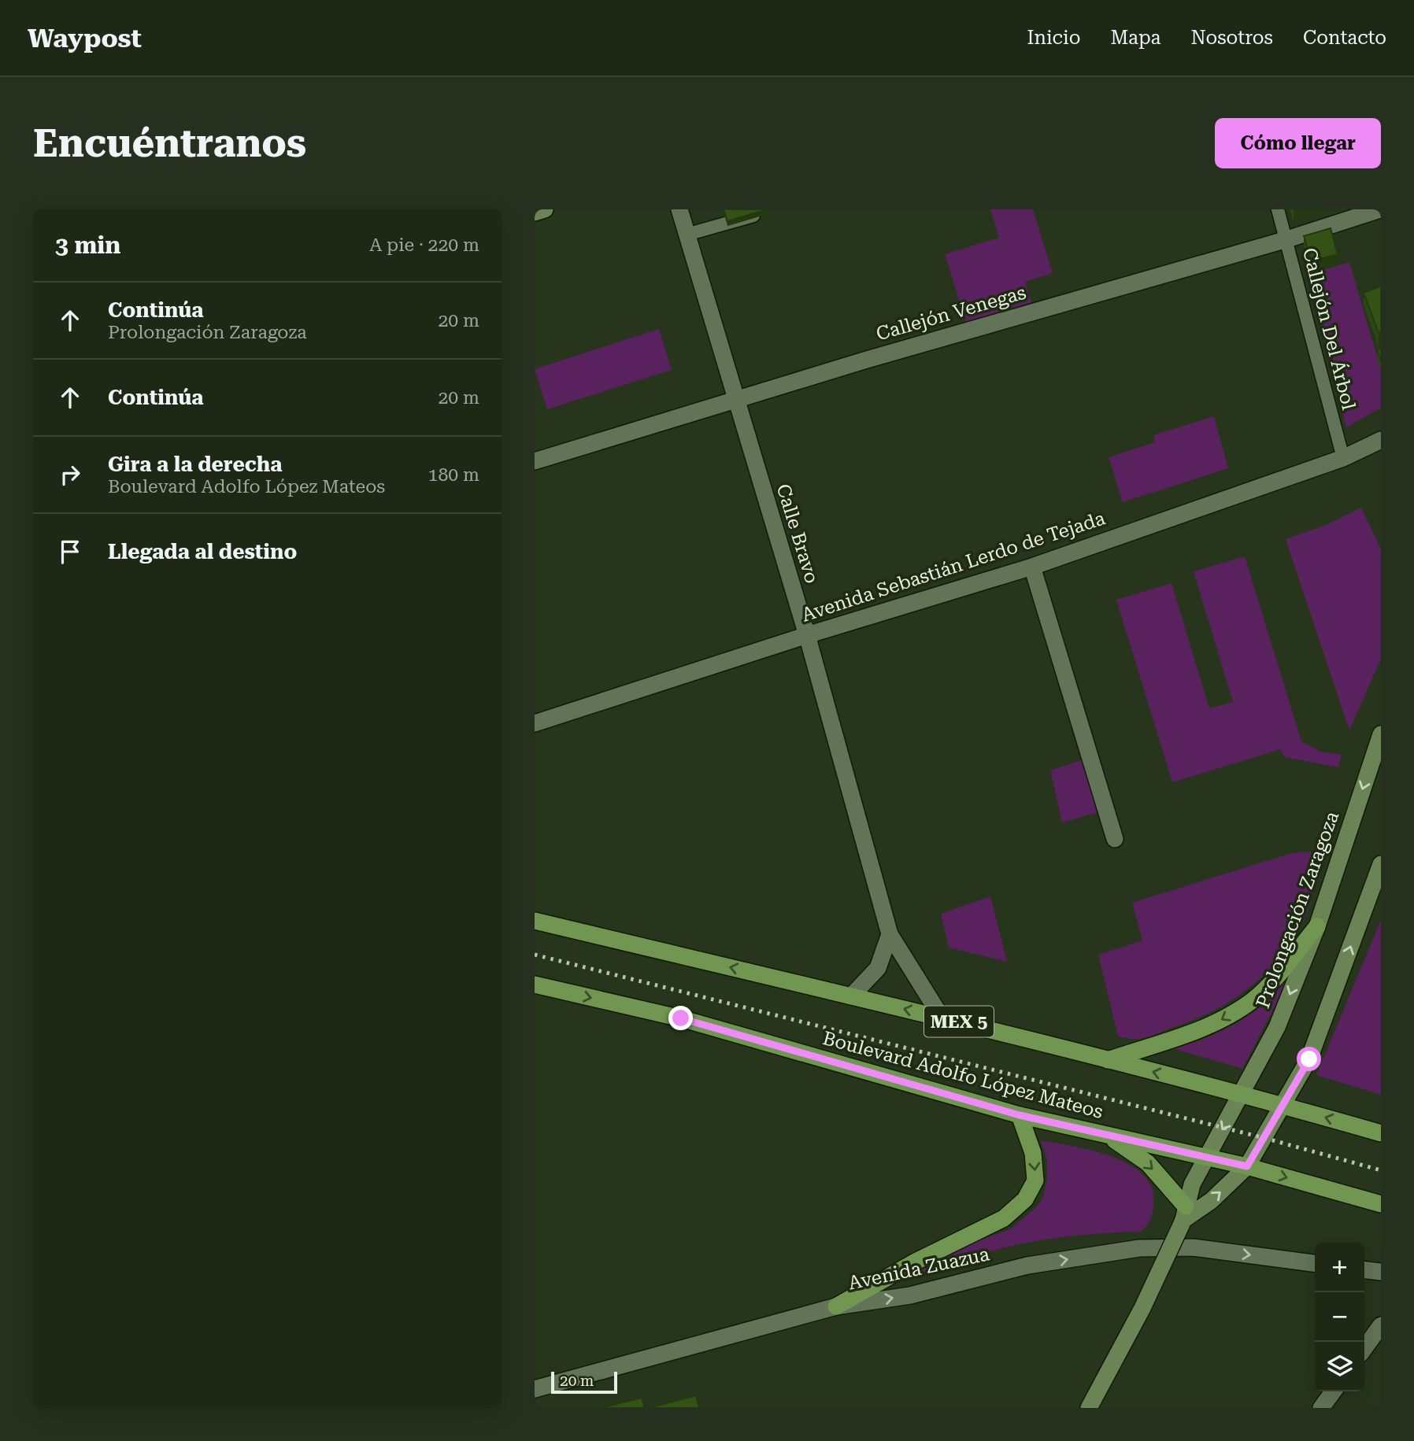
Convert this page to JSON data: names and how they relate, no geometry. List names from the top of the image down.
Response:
{
  "streets": {
    "main road": ["Prolongación Zaragoza", "MEX 5", "Boulevard Adolfo López Mateos"],
    "street": [
      "Callejón Venegas",
      "Calle Bravo",
      "Avenida Sebastián Lerdo de Tejada",
      "Avenida Zuazua"
    ],
    "lane": ["Callejón Del Árbol"]
  },
  "crossings": [
    ["Callejón Venegas", "Callejón Del Árbol"],
    ["Callejón Venegas", "Calle Bravo"],
    ["Callejón Del Árbol", "Avenida Sebastián Lerdo de Tejada"],
    ["Calle Bravo", "Avenida Sebastián Lerdo de Tejada"],
    ["Calle Bravo", "MEX 5"],
    ["Prolongación Zaragoza", "MEX 5"],
    ["Prolongación Zaragoza", "Boulevard Adolfo López Mateos"]
  ],
  "one_way": ["Avenida Zuazua"],
  "scale_bar": "20 m",
  "page": {
    "header": "Waypost",
    "nav": [
      "Inicio",
      "Mapa",
      "Nosotros",
      "Contacto"
    ],
    "buttons": "Cómo llegar",
    "title": "Encuéntranos",
    "heading": ["3 min", "A pie · 220 m"],
    "list": [
      ["Continúa", "Prolongación Zaragoza", "20 m"],
      ["Continúa", "20 m"],
      ["Gira a la derecha", "Boulevard Adolfo López Mateos", "180 m"],
      "Llegada al destino"
    ],
    "map_buttons": ["+", "−"],
    "scale": "20 m"
  }
}
